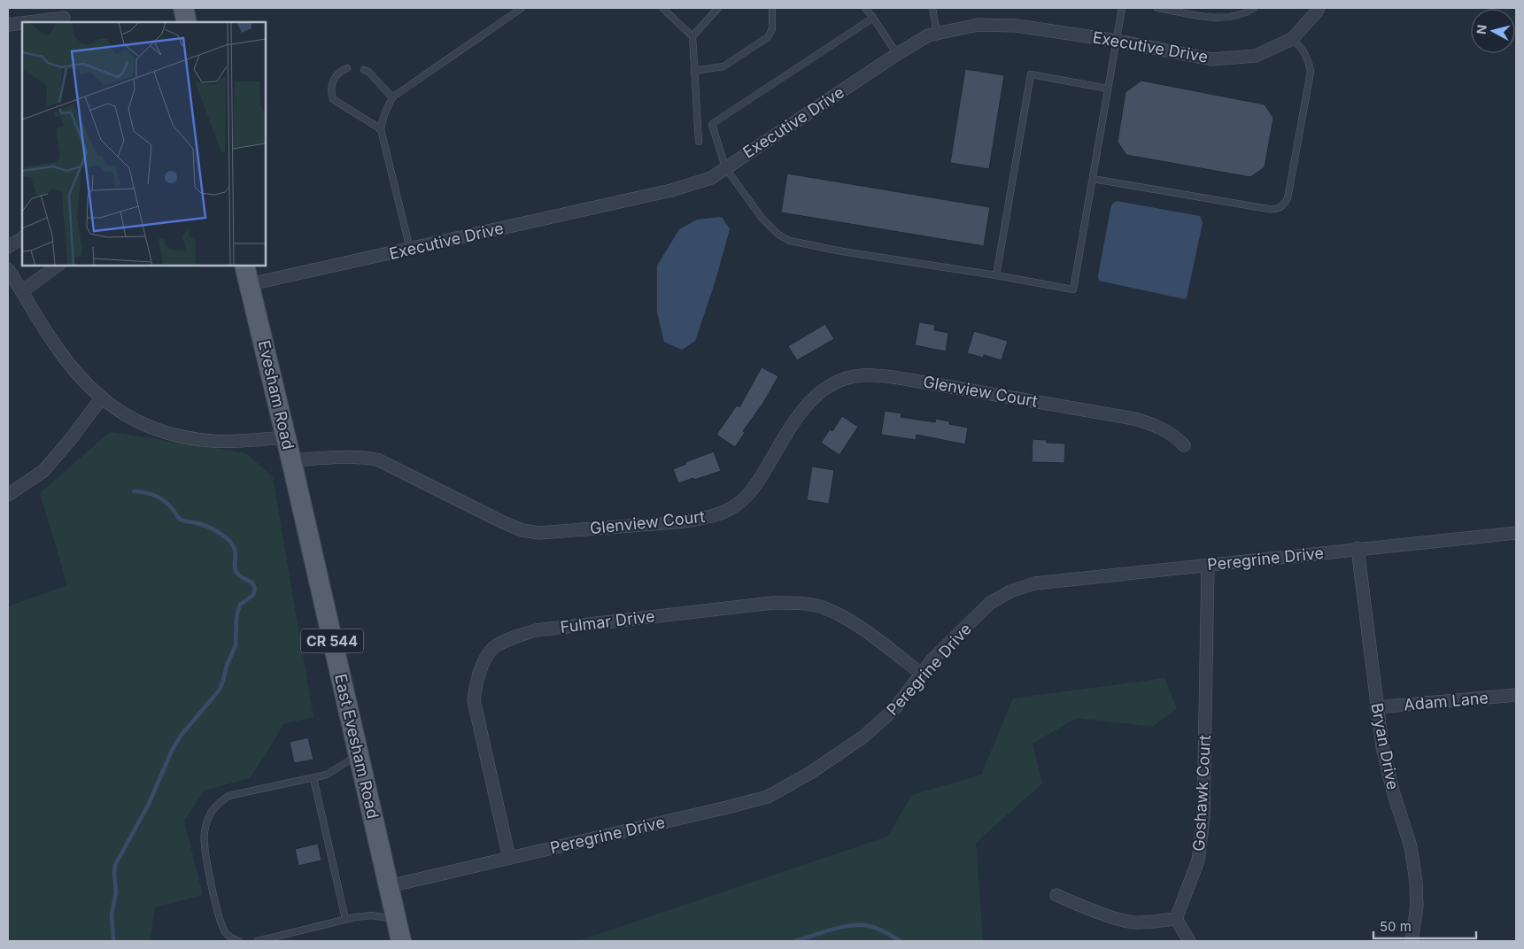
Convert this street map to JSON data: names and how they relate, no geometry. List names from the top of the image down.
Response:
{
  "streets": {
    "main road": ["Evesham Road", "CR 544", "East Evesham Road"],
    "street": [
      "Executive Drive",
      "Glenview Court",
      "Peregrine Drive",
      "Fulmar Drive",
      "Adam Lane",
      "Bryan Drive",
      "Goshawk Court"
    ]
  },
  "crossings": [
    ["Executive Drive", "Evesham Road"],
    ["Glenview Court", "Evesham Road"],
    ["Evesham Road", "East Evesham Road"],
    ["Peregrine Drive", "Fulmar Drive"],
    ["Peregrine Drive", "East Evesham Road"],
    ["Peregrine Drive", "Bryan Drive"],
    ["Peregrine Drive", "Goshawk Court"],
    ["Adam Lane", "Bryan Drive"]
  ],
  "scale_bar": "50 m",
  "north": "left"
}
